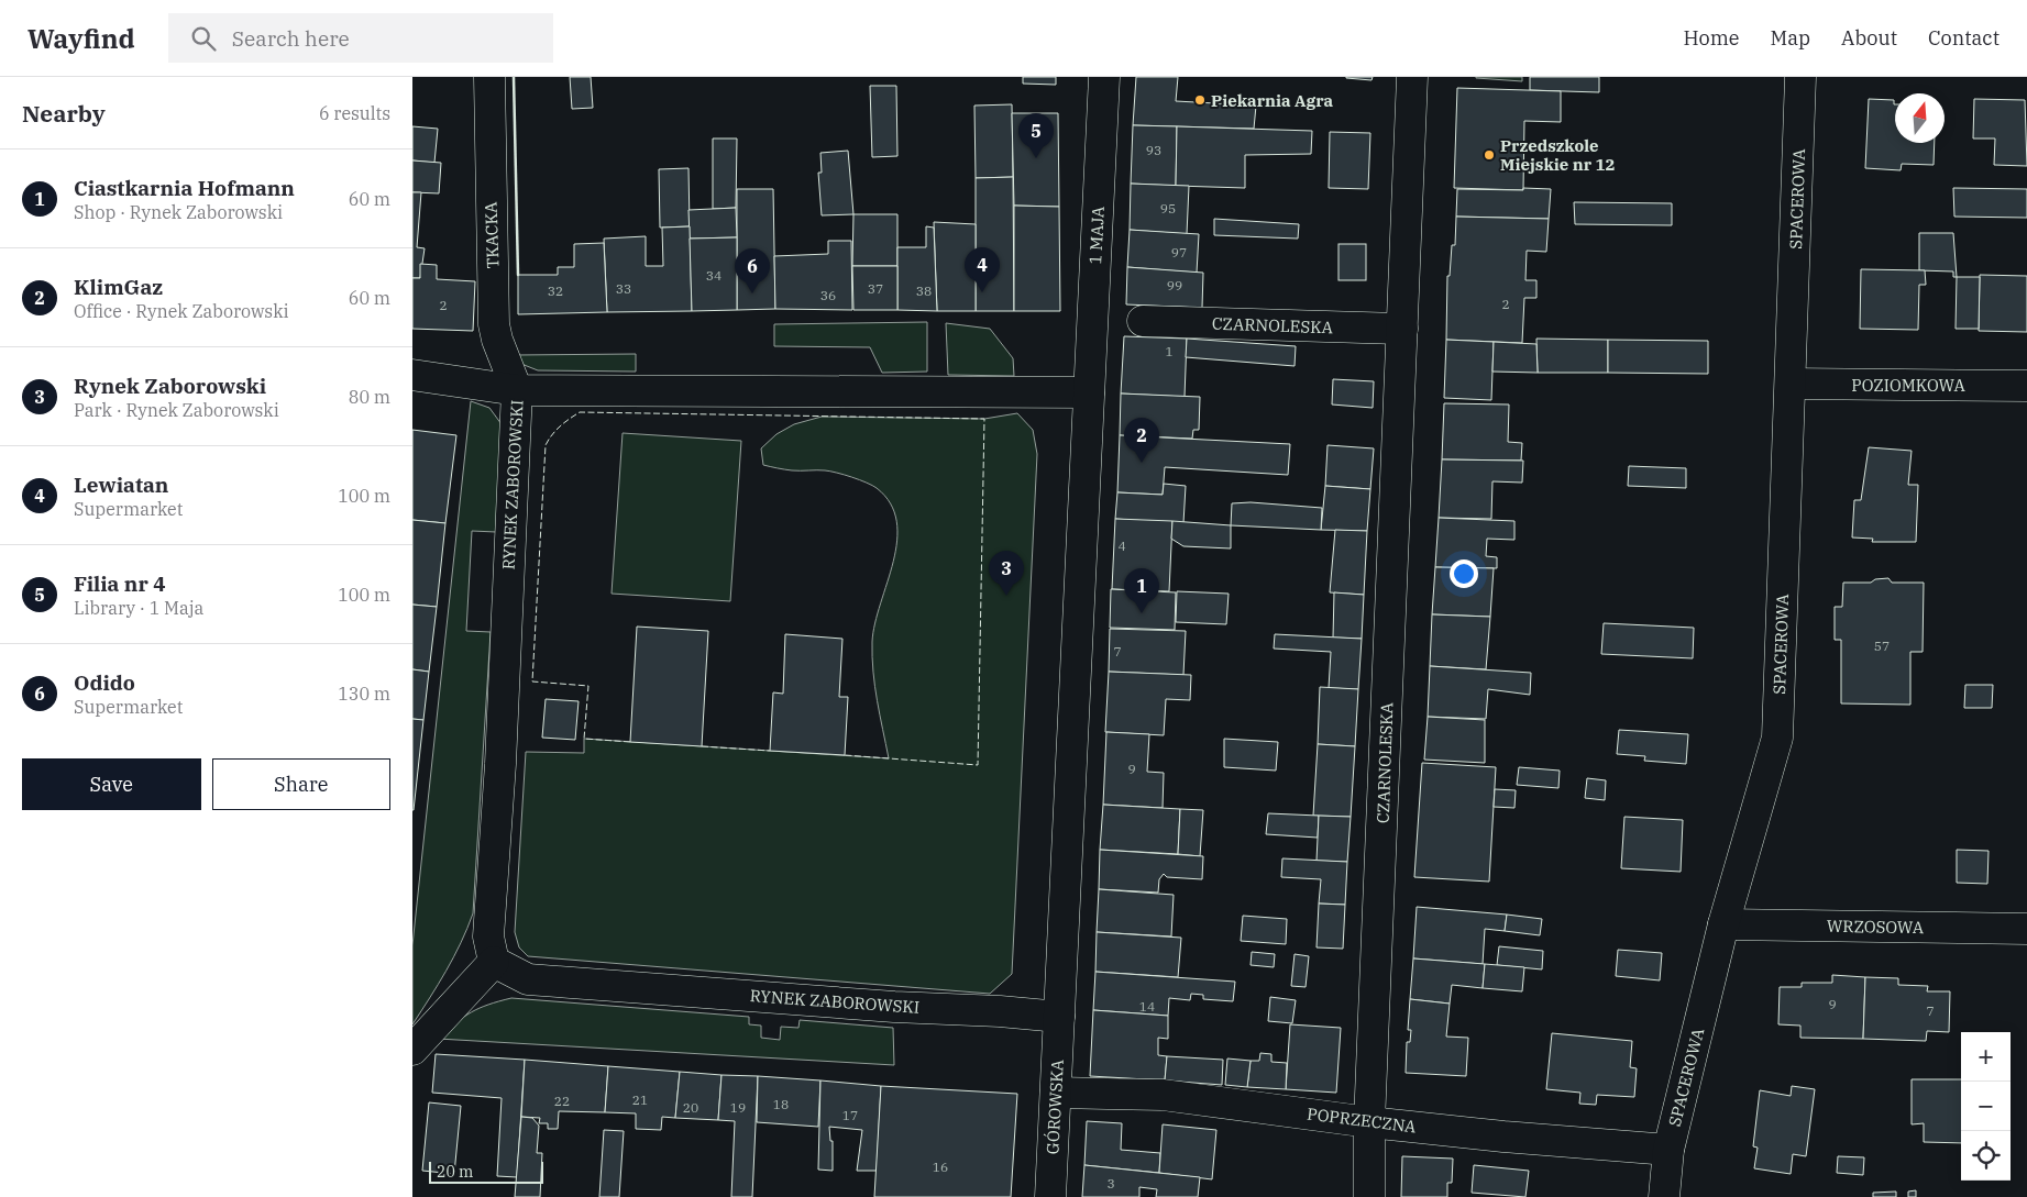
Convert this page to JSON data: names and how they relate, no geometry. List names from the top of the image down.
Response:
{
  "streets": {
    "street": [
      "SPACEROWA",
      "TKACKA",
      "1 MAJA",
      "CZARNOLESKA",
      "POZIOMKOWA",
      "RYNEK ZABOROWSKI",
      "WRZOSOWA",
      "GÓROWSKA",
      "POPRZECZNA"
    ]
  },
  "crossings": [
    ["SPACEROWA", "POZIOMKOWA"],
    ["SPACEROWA", "WRZOSOWA"],
    ["SPACEROWA", "POPRZECZNA"],
    ["TKACKA", "RYNEK ZABOROWSKI"],
    ["1 MAJA", "RYNEK ZABOROWSKI"],
    ["CZARNOLESKA", "POPRZECZNA"],
    ["RYNEK ZABOROWSKI", "GÓROWSKA"],
    ["GÓROWSKA", "POPRZECZNA"]
  ],
  "places": ["Piekarnia Agra", "Przedszkole Miejskie nr 12"],
  "house_numbers": [
    "93",
    "95",
    "97",
    "34",
    "99",
    "33",
    "37",
    "32",
    "38",
    "36",
    "2",
    "2",
    "1",
    "4",
    "57",
    "7",
    "9",
    "9",
    "14",
    "7",
    "21",
    "22",
    "18",
    "20",
    "19",
    "17",
    "16",
    "3"
  ],
  "scale_bar": "20 m",
  "north": "top",
  "page": {
    "header": "Wayfind",
    "search": "Search here",
    "nav": [
      "Home",
      "Map",
      "About",
      "Contact"
    ],
    "heading": ["Nearby", "6 results"],
    "pins": [
      "5",
      "4",
      "6",
      "2",
      "3",
      "1"
    ],
    "list": [
      {
        "mark": "1",
        "name": "Ciastkarnia Hofmann",
        "note": "Shop · Rynek Zaborowski",
        "value": "60 m"
      },
      {
        "mark": "2",
        "name": "KlimGaz",
        "note": "Office · Rynek Zaborowski",
        "value": "60 m"
      },
      {
        "mark": "3",
        "name": "Rynek Zaborowski",
        "note": "Park · Rynek Zaborowski",
        "value": "80 m"
      },
      {
        "mark": "4",
        "name": "Lewiatan",
        "note": "Supermarket",
        "value": "100 m"
      },
      {
        "mark": "5",
        "name": "Filia nr 4",
        "note": "Library · 1 Maja",
        "value": "100 m"
      },
      {
        "mark": "6",
        "name": "Odido",
        "note": "Supermarket",
        "value": "130 m"
      }
    ],
    "buttons": ["Save", "Share"],
    "map_buttons": ["+", "−"],
    "scale": "20 m"
  }
}
